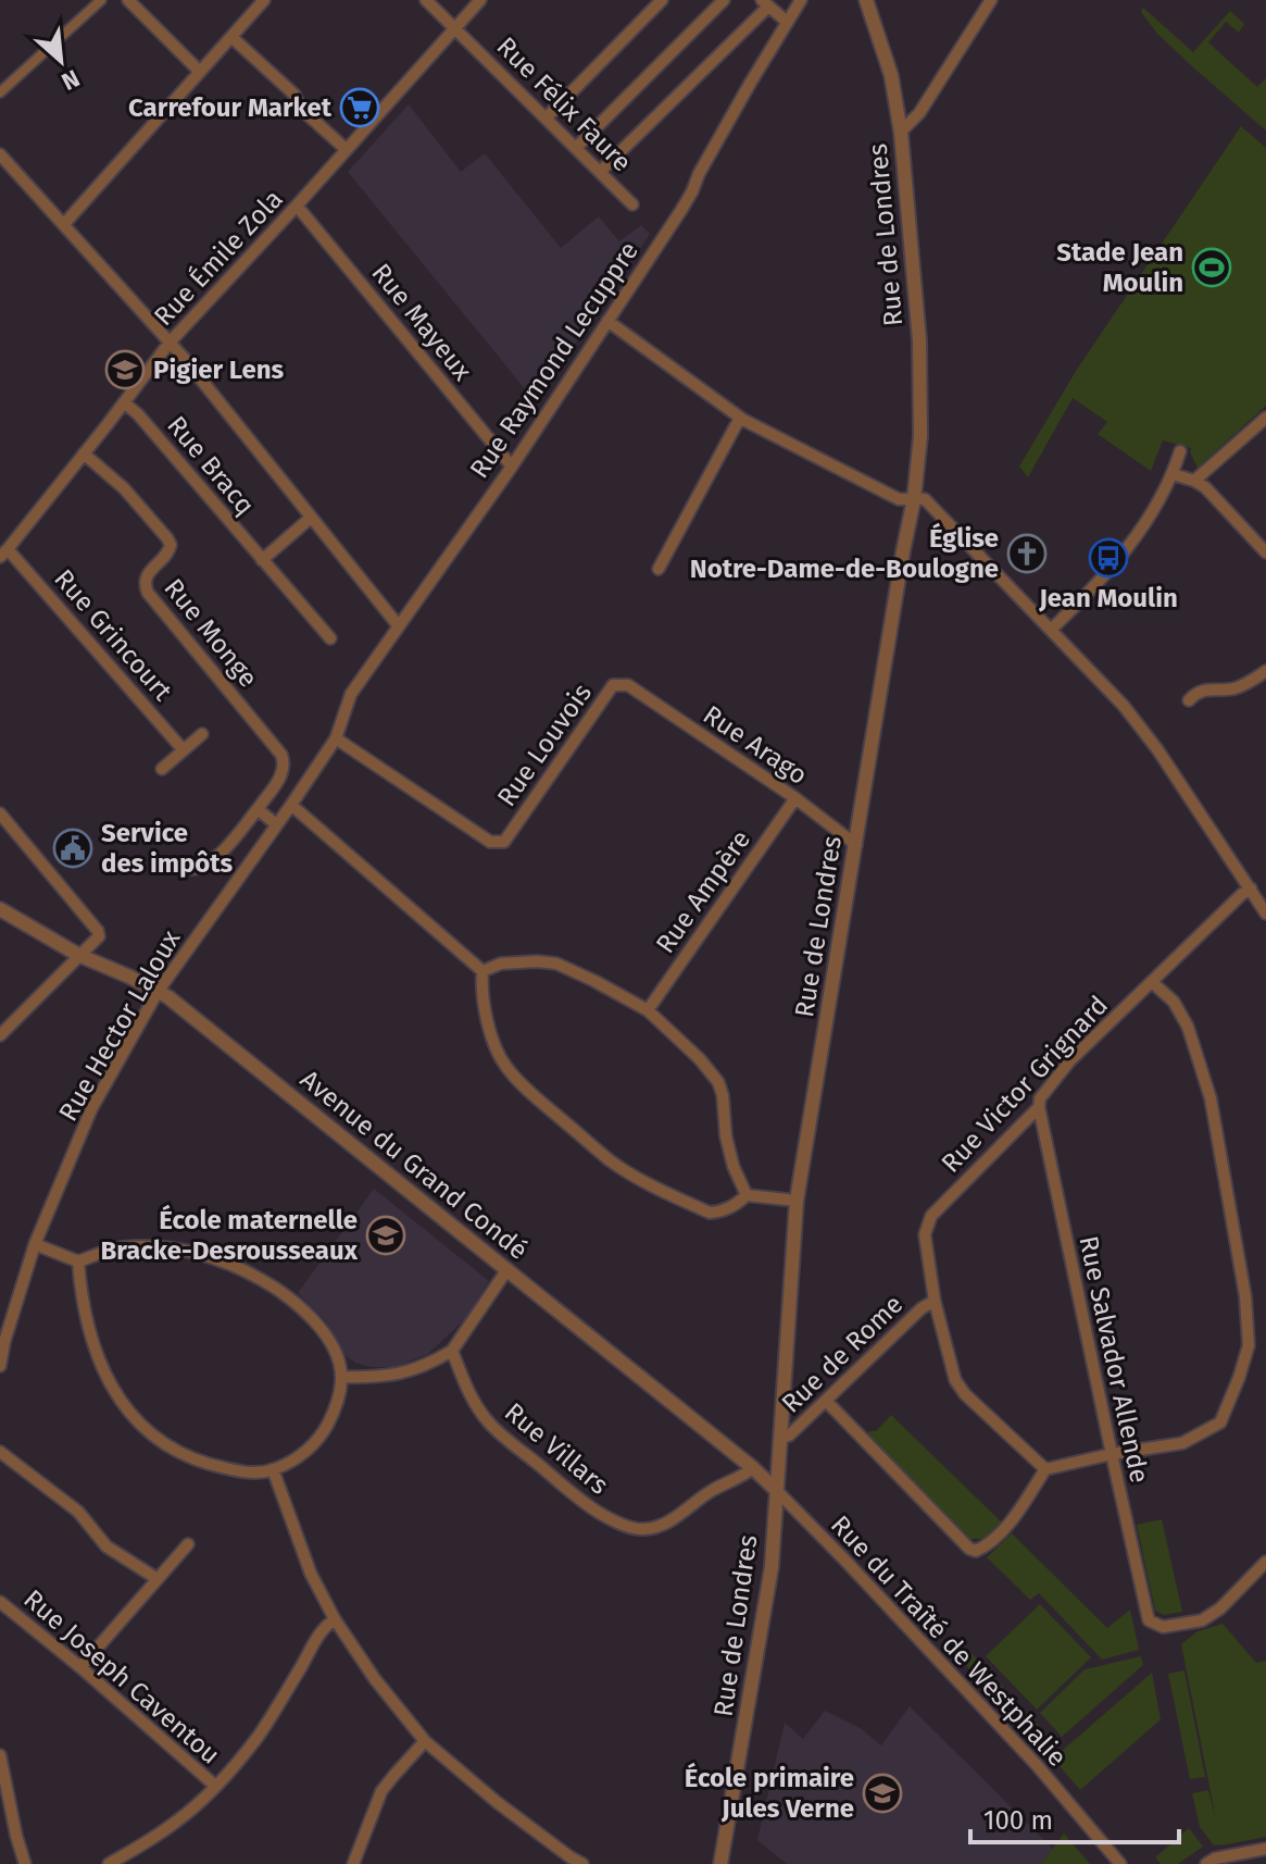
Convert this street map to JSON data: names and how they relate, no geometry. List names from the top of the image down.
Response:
{
  "streets": {
    "street": [
      "Rue Félix Faure",
      "Rue de Londres",
      "Rue Émile Zola",
      "Rue Mayeux",
      "Rue Raymond Lecuppre",
      "Rue Bracq",
      "Rue Monge",
      "Rue Grincourt",
      "Rue Louvois",
      "Rue Arago",
      "Rue Ampère",
      "Rue Hector Laloux",
      "Rue Victor Grignard",
      "Avenue du Grand Condé",
      "Rue de Rome",
      "Rue Salvador Allende",
      "Rue Villars",
      "Rue du Traîté de Westphalie",
      "Rue Joseph Caventou"
    ]
  },
  "crossings": [
    ["Rue Félix Faure", "Rue Émile Zola"],
    ["Rue de Londres", "Rue Arago"],
    ["Rue de Londres", "Avenue du Grand Condé"],
    ["Rue de Londres", "Rue de Rome"],
    ["Rue de Londres", "Rue du Traîté de Westphalie"],
    ["Rue Émile Zola", "Rue Mayeux"],
    ["Rue Émile Zola", "Rue Bracq"],
    ["Rue Émile Zola", "Rue Monge"],
    ["Rue Émile Zola", "Rue Grincourt"],
    ["Rue Mayeux", "Rue Raymond Lecuppre"],
    ["Rue Raymond Lecuppre", "Rue Louvois"],
    ["Rue Raymond Lecuppre", "Rue Hector Laloux"],
    ["Rue Louvois", "Rue Arago"],
    ["Rue Louvois", "Rue Hector Laloux"],
    ["Rue Arago", "Rue Ampère"],
    ["Rue Hector Laloux", "Avenue du Grand Condé"],
    ["Rue Victor Grignard", "Rue de Rome"],
    ["Rue Victor Grignard", "Rue Salvador Allende"],
    ["Avenue du Grand Condé", "Rue Villars"],
    ["Avenue du Grand Condé", "Rue du Traîté de Westphalie"]
  ],
  "places": {
    "supermarket": ["Carrefour Market"],
    "sports": ["Stade Jean Moulin"],
    "school or university": ["Pigier Lens", "École maternelle Bracke-Desrousseaux", "École primaire Jules Verne"],
    "church": ["Église Notre-Dame-de-Boulogne"],
    "bus stop": ["Jean Moulin"],
    "public building": ["Service des impôts"]
  },
  "scale_bar": "100 m",
  "north": "bottom right"
}
